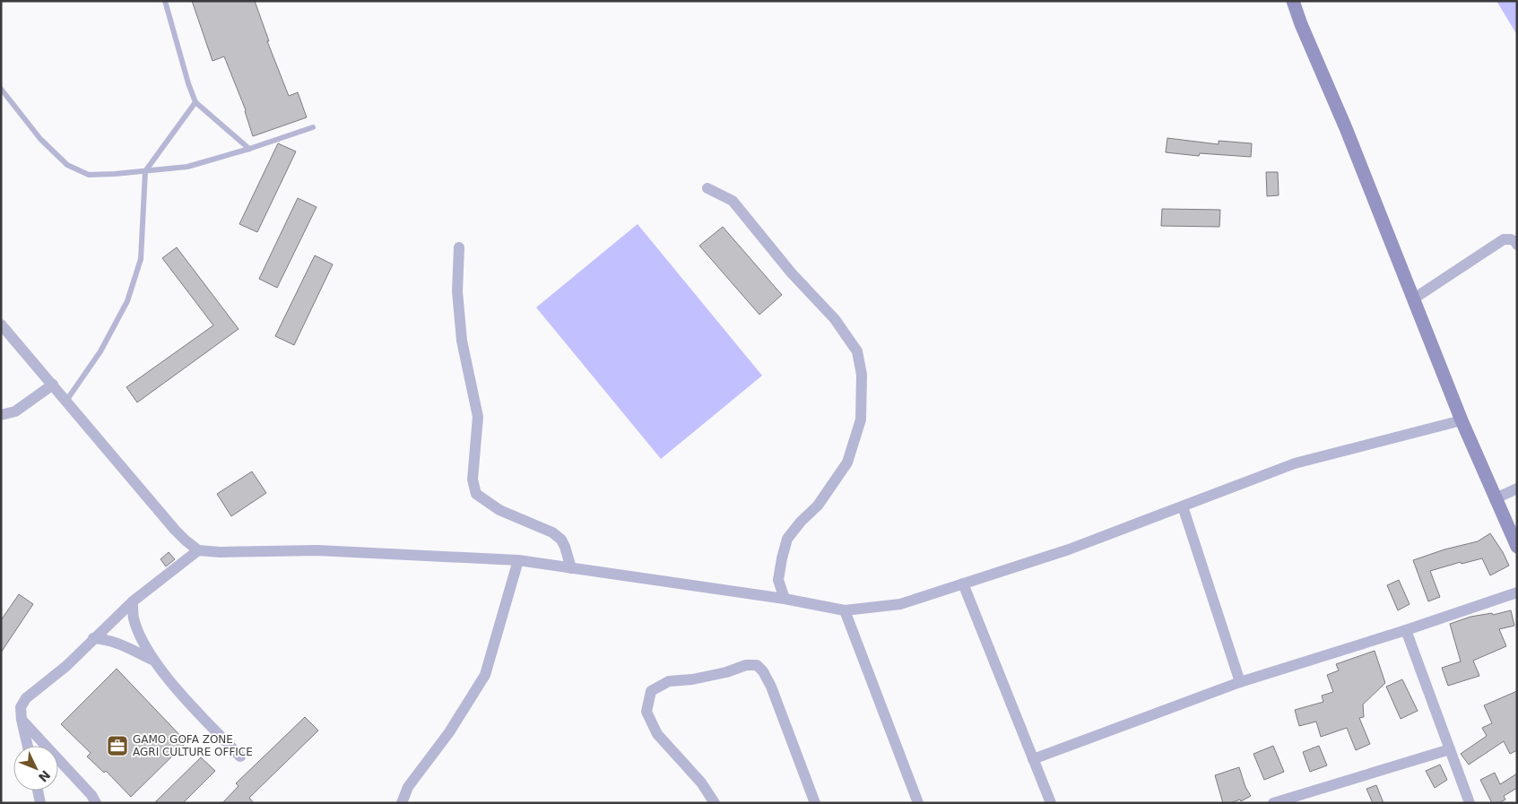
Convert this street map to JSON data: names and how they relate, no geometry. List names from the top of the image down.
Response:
{
  "places": {
    "office": ["GAMO GOFA ZONE AGRI CULTURE OFFICE"]
  },
  "north": "bottom right"
}
